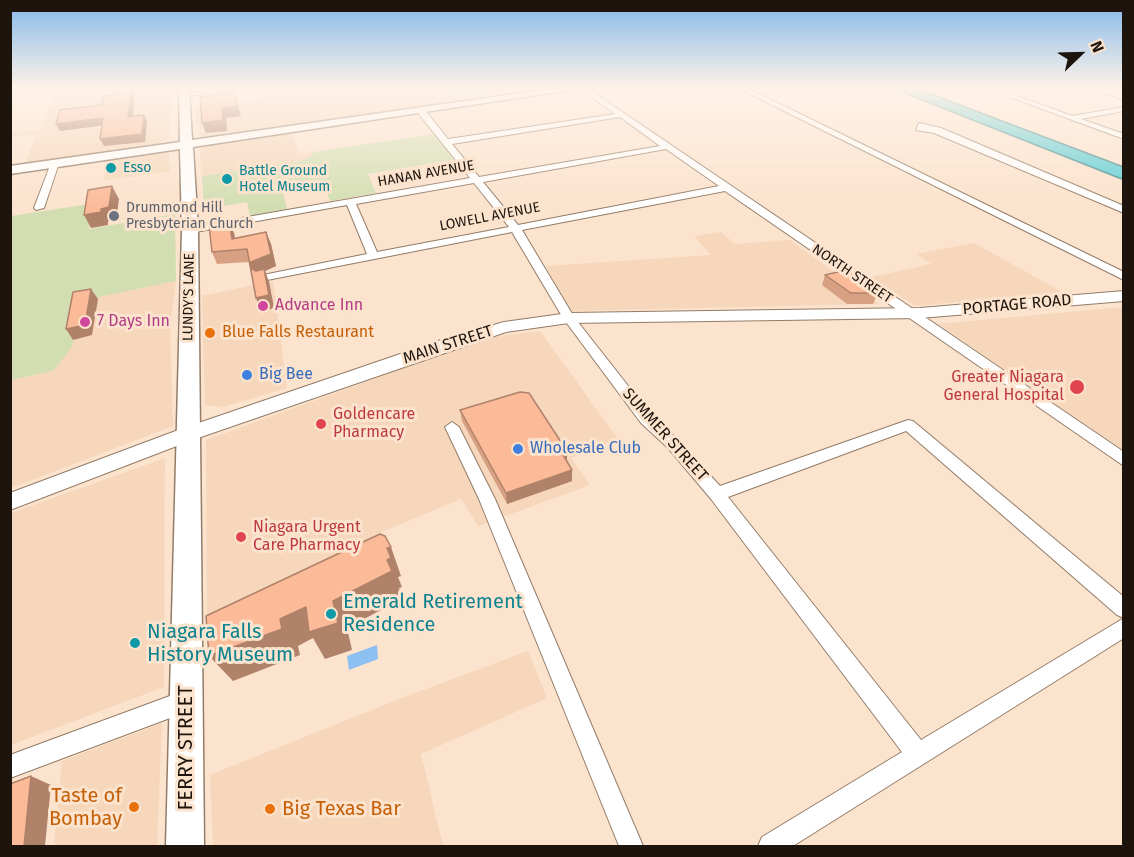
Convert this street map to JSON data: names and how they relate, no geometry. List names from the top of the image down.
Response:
{
  "streets": {
    "main road": ["LUNDY'S LANE", "FERRY STREET"],
    "street": [
      "HANAN AVENUE",
      "LOWELL AVENUE",
      "NORTH STREET",
      "PORTAGE ROAD",
      "MAIN STREET",
      "SUMMER STREET"
    ]
  },
  "crossings": [
    ["HANAN AVENUE", "NORTH STREET"],
    ["HANAN AVENUE", "LUNDY'S LANE"],
    ["HANAN AVENUE", "SUMMER STREET"],
    ["LOWELL AVENUE", "NORTH STREET"],
    ["LOWELL AVENUE", "SUMMER STREET"],
    ["NORTH STREET", "PORTAGE ROAD"],
    ["NORTH STREET", "MAIN STREET"],
    ["LUNDY'S LANE", "MAIN STREET"],
    ["LUNDY'S LANE", "FERRY STREET"],
    ["PORTAGE ROAD", "MAIN STREET"],
    ["MAIN STREET", "SUMMER STREET"],
    ["MAIN STREET", "FERRY STREET"]
  ],
  "places": [
    "Esso",
    "Battle Ground Hotel Museum",
    "Drummond Hill Presbyterian Church",
    "Advance Inn",
    "7 Days Inn",
    "Blue Falls Restaurant",
    "Big Bee",
    "Greater Niagara General Hospital",
    "Goldencare Pharmacy",
    "Wholesale Club",
    "Niagara Urgent Care Pharmacy",
    "Emerald Retirement Residence",
    "Niagara Falls History Museum",
    "Taste of Bombay",
    "Big Texas Bar"
  ],
  "north": "top right"
}
